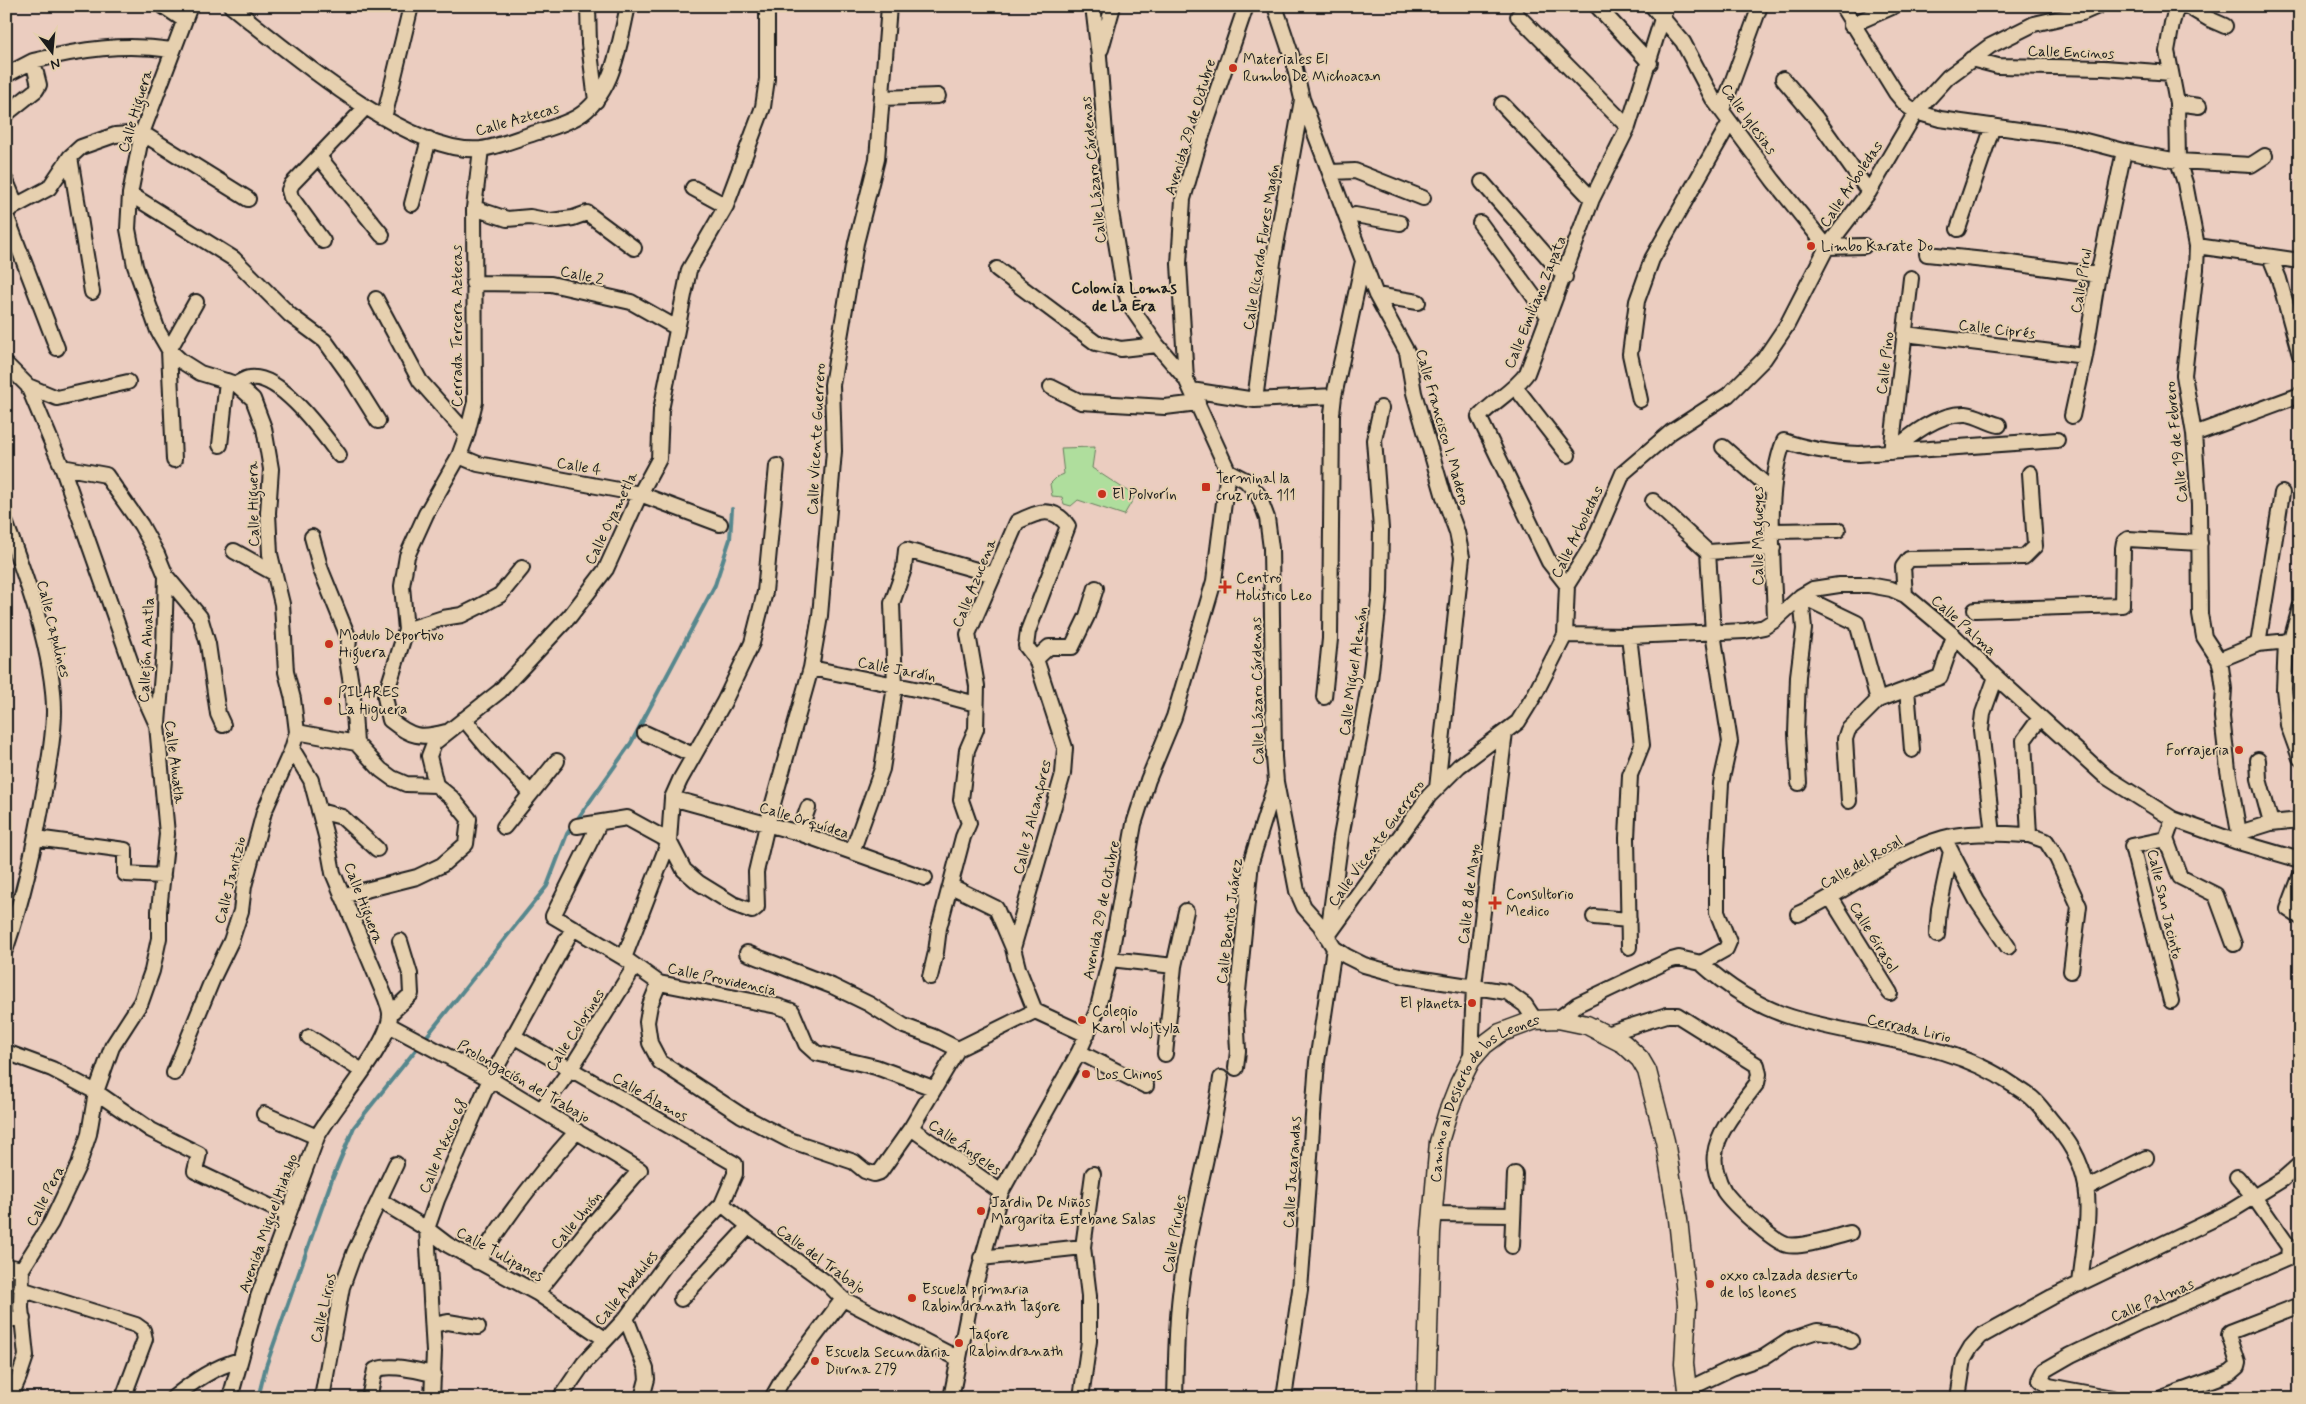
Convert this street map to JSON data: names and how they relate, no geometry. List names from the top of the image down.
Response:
{
  "streets": {
    "main road": ["Camino al Desierto de los Leones"],
    "street": [
      "Calle Encinos",
      "Calle Higuera",
      "Calle Aztecas",
      "Calle Iglesias",
      "Avenida 29 de Octubre",
      "Calle Lázaro Cárdenas",
      "Calle Arboledas",
      "Calle Ricardo Flores Magón",
      "Calle 2",
      "Calle Pirul",
      "Calle Emiliano Zapata",
      "Cerrada Tercera Aztecas",
      "Calle Ciprés",
      "Calle Pino",
      "Calle Francisco I. Madero",
      "Calle Vicente Guerrero",
      "Calle 19 de Febrero",
      "Calle 4",
      "Calle Oyametla",
      "Calle Magueyes",
      "Calle Azucena",
      "Calle Palma",
      "Calle Capulines",
      "Callejón Ahuatla",
      "Calle Jardín",
      "Calle Miguel Alemán",
      "Calle Ahuatla",
      "Calle 3 Alcanfores",
      "Calle Orquídea",
      "Calle del Rosal",
      "Calle Janitzio",
      "Calle 8 de Mayo",
      "Calle San Jacinto",
      "Calle Benito Juárez",
      "Calle Girasol",
      "Calle Providencia",
      "Cerrada Lirio",
      "Calle Colorines",
      "Prolongación del Trabajo",
      "Calle Álamos",
      "Calle México 68",
      "Calle Ángeles",
      "Calle Jacarandas",
      "Calle Pera",
      "Calle Unión",
      "Avenida Miguel Hidalgo",
      "Calle Pirules",
      "Calle Tulipanes",
      "Calle del Trabajo",
      "Calle Abedules",
      "Calle Palmas",
      "Calle Lirios"
    ]
  },
  "crossings": [
    ["Calle Encinos", "Calle Arboledas"],
    ["Calle Encinos", "Calle 19 de Febrero"],
    ["Calle Higuera", "Calle Janitzio"],
    ["Calle Higuera", "Prolongación del Trabajo"],
    ["Calle Aztecas", "Cerrada Tercera Aztecas"],
    ["Calle Iglesias", "Calle Arboledas"],
    ["Calle Iglesias", "Calle Emiliano Zapata"],
    ["Avenida 29 de Octubre", "Calle Lázaro Cárdenas"],
    ["Avenida 29 de Octubre", "Calle Ángeles"],
    ["Avenida 29 de Octubre", "Calle del Trabajo"],
    ["Calle Lázaro Cárdenas", "Calle Vicente Guerrero"],
    ["Calle Lázaro Cárdenas", "Calle Miguel Alemán"],
    ["Calle Lázaro Cárdenas", "Calle 8 de Mayo"],
    ["Calle Lázaro Cárdenas", "Calle Benito Juárez"],
    ["Calle Lázaro Cárdenas", "Camino al Desierto de los Leones"],
    ["Calle Lázaro Cárdenas", "Calle Jacarandas"],
    ["Calle Arboledas", "Calle Emiliano Zapata"],
    ["Calle Arboledas", "Calle Vicente Guerrero"],
    ["Calle Arboledas", "Calle Palma"],
    ["Calle Ricardo Flores Magón", "Calle Francisco I. Madero"],
    ["Calle 2", "Cerrada Tercera Aztecas"],
    ["Calle 2", "Calle Oyametla"],
    ["Calle Pirul", "Calle Ciprés"],
    ["Cerrada Tercera Aztecas", "Calle 4"],
    ["Cerrada Tercera Aztecas", "Calle Oyametla"],
    ["Calle Ciprés", "Calle Pino"],
    ["Calle Pino", "Calle Magueyes"],
    ["Calle Francisco I. Madero", "Calle Vicente Guerrero"],
    ["Calle Vicente Guerrero", "Calle Palma"],
    ["Calle Vicente Guerrero", "Calle Jardín"],
    ["Calle Vicente Guerrero", "Calle Miguel Alemán"],
    ["Calle Vicente Guerrero", "Calle Orquídea"],
    ["Calle Vicente Guerrero", "Calle 8 de Mayo"],
    ["Calle Vicente Guerrero", "Calle Jacarandas"],
    ["Calle 19 de Febrero", "Calle Palma"],
    ["Calle 4", "Calle Oyametla"],
    ["Calle Magueyes", "Calle Palma"],
    ["Calle Azucena", "Calle Jardín"],
    ["Calle Azucena", "Calle 3 Alcanfores"],
    ["Callejón Ahuatla", "Calle Ahuatla"],
    ["Calle Miguel Alemán", "Calle Jacarandas"],
    ["Calle Ahuatla", "Calle Pera"],
    ["Calle del Rosal", "Calle Girasol"],
    ["Calle 8 de Mayo", "Camino al Desierto de los Leones"],
    ["Calle Providencia", "Calle Colorines"],
    ["Calle Providencia", "Calle México 68"],
    ["Calle Colorines", "Prolongación del Trabajo"],
    ["Calle Colorines", "Calle Álamos"],
    ["Prolongación del Trabajo", "Calle México 68"],
    ["Prolongación del Trabajo", "Calle Unión"],
    ["Calle Álamos", "Calle México 68"],
    ["Calle Álamos", "Calle del Trabajo"],
    ["Calle Álamos", "Calle Abedules"],
    ["Calle México 68", "Calle Tulipanes"],
    ["Calle Unión", "Calle Tulipanes"],
    ["Calle Tulipanes", "Calle Abedules"],
    ["Calle Tulipanes", "Calle Lirios"],
    ["Calle del Trabajo", "Calle Abedules"]
  ],
  "districts": ["Colonia Lomas de La Era"],
  "places": {
    "other": [
      "Materiales El Rumbo De Michoacan",
      "Limbo Karate Do",
      "El Polvorín",
      "Modulo Deportivo Higuera",
      "PILARES La Higuera",
      "Forrajeria",
      "El planeta",
      "Colegio Karol Wojtyla",
      "Los Chinos",
      "Jardin De Niños Margarita Estebane Salas",
      "oxxo calzada desierto de los leones",
      "Escuela primaria Rabindranath Tagore",
      "Tagore Rabindranath",
      "Escuela Secundaria Diurna 279"
    ],
    "transit": ["Terminal la cruz ruta 111"],
    "health": ["Centro Holistico Leo", "Consultorio Medico"]
  },
  "north": "bottom"
}
